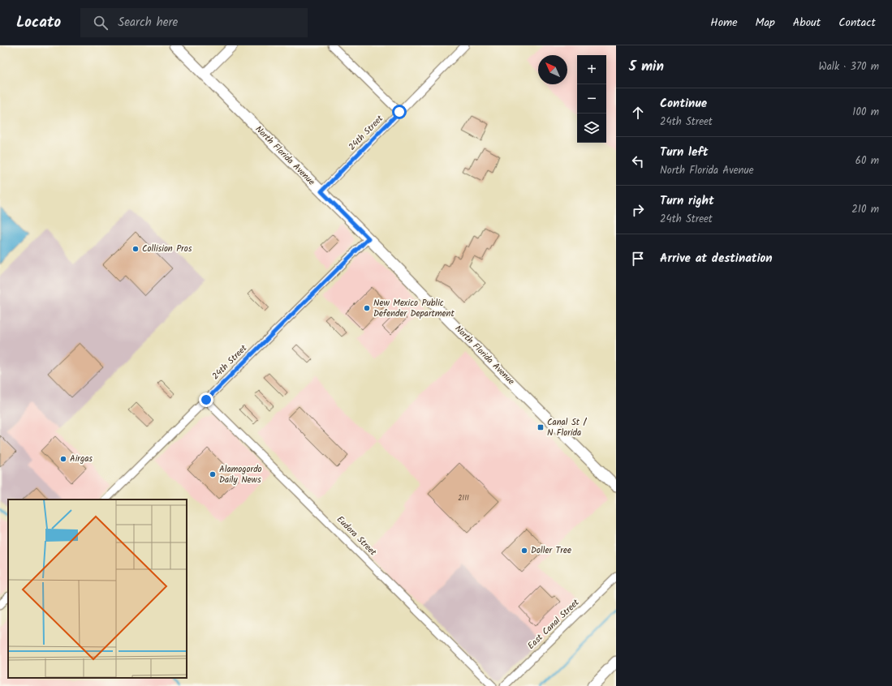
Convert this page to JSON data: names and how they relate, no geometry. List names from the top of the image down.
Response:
{
  "streets": {
    "main road": ["North Florida Avenue"],
    "street": ["24th Street", "Eudora Street", "East Canal Street"]
  },
  "crossings": [
    ["24th Street", "North Florida Avenue"],
    ["24th Street", "Eudora Street"]
  ],
  "places": {
    "other": [
      "Collision Pros",
      "New Mexico Public Defender Department",
      "Airgas",
      "Alamogordo Daily News",
      "Doller Tree"
    ],
    "transit": ["Canal St / N Florida"]
  },
  "house_numbers": ["2111"],
  "north": "top left",
  "page": {
    "header": "Locato",
    "search": "Search here",
    "nav": [
      "Home",
      "Map",
      "About",
      "Contact"
    ],
    "heading": ["5 min", "Walk · 370 m"],
    "map_buttons": ["+", "−"],
    "list": [
      ["Continue", "24th Street", "100 m"],
      ["Turn left", "North Florida Avenue", "60 m"],
      ["Turn right", "24th Street", "210 m"],
      "Arrive at destination"
    ]
  }
}
